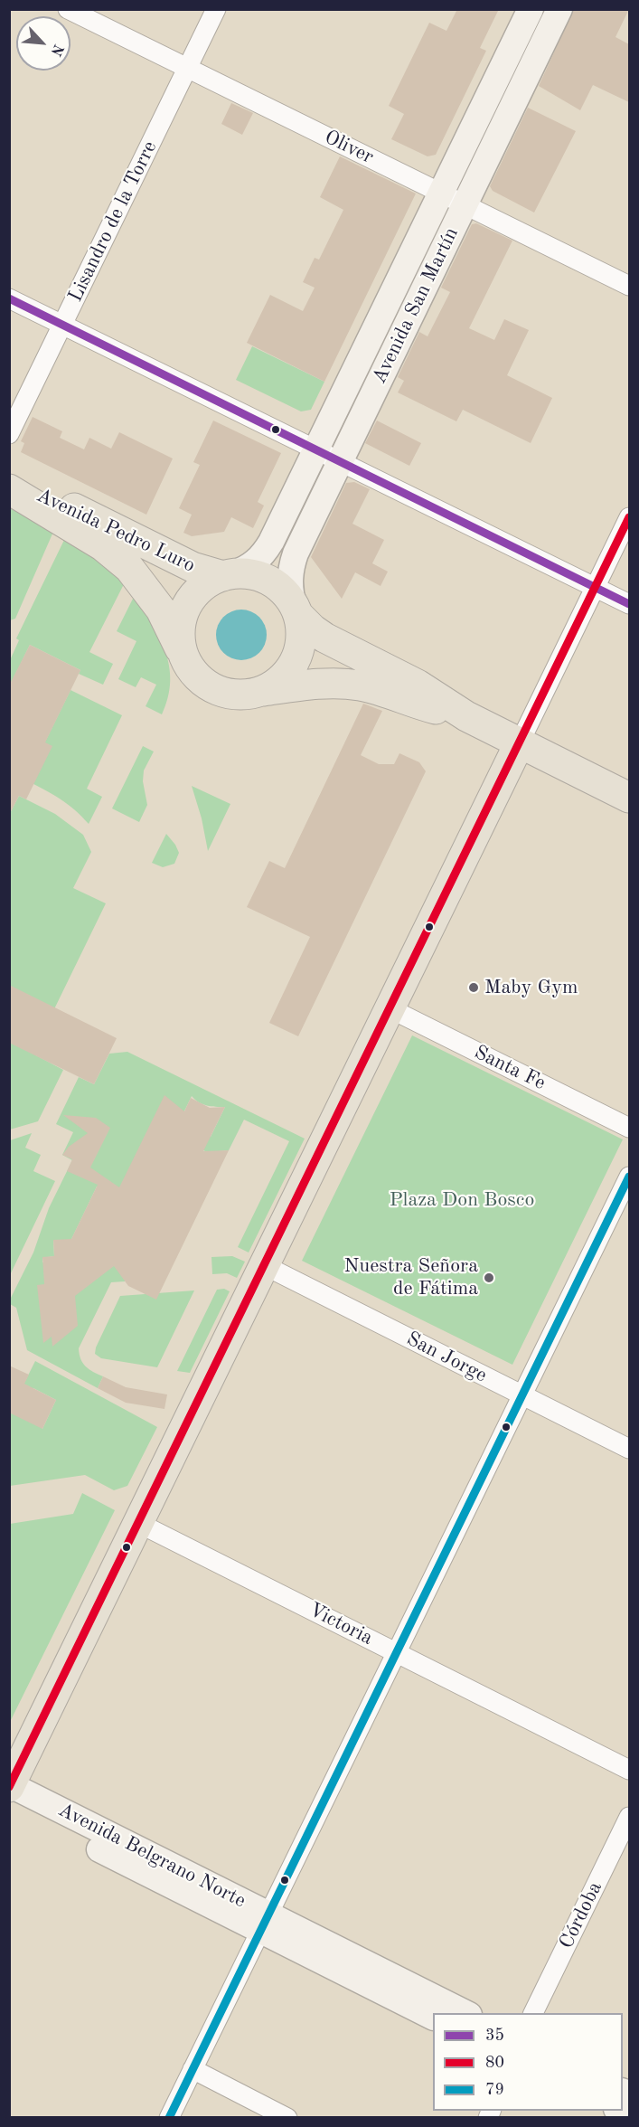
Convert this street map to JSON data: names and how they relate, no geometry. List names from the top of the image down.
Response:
{
  "streets": {
    "main road": ["Avenida San Martín", "Avenida Pedro Luro", "Avenida Belgrano Norte"],
    "street": [
      "Oliver",
      "Lisandro de la Torre",
      "Santa Fe",
      "San Jorge",
      "Victoria",
      "Córdoba"
    ]
  },
  "crossings": [
    ["Oliver", "Lisandro de la Torre"],
    ["Oliver", "Avenida San Martín"],
    ["Avenida San Martín", "Avenida Pedro Luro"]
  ],
  "parks": ["Plaza Don Bosco"],
  "places": ["Maby Gym", "Nuestra Señora de Fátima"],
  "lines": ["transit line 35", "transit line 80", "transit line 79"],
  "legend": ["35", "80", "79"],
  "north": "bottom right"
}
